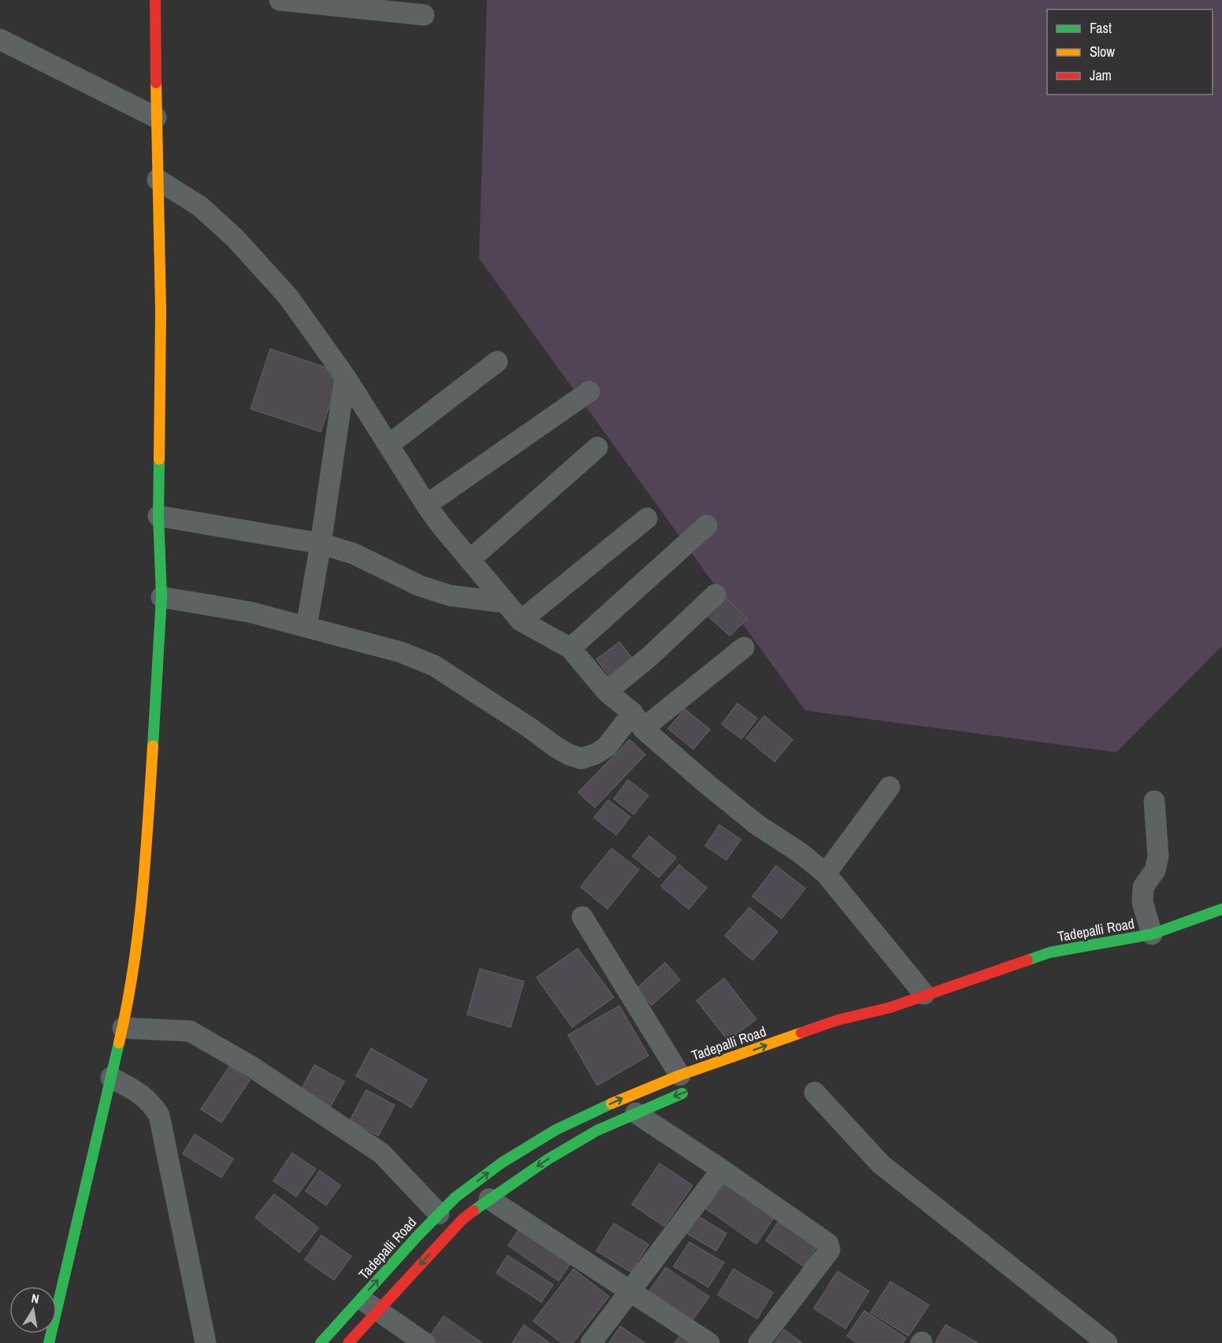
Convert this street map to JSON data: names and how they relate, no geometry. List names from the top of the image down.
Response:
{
  "streets": {
    "street": ["Tadepalli Road"]
  },
  "legend": ["Fast", "Slow", "Jam"],
  "north": "top"
}
